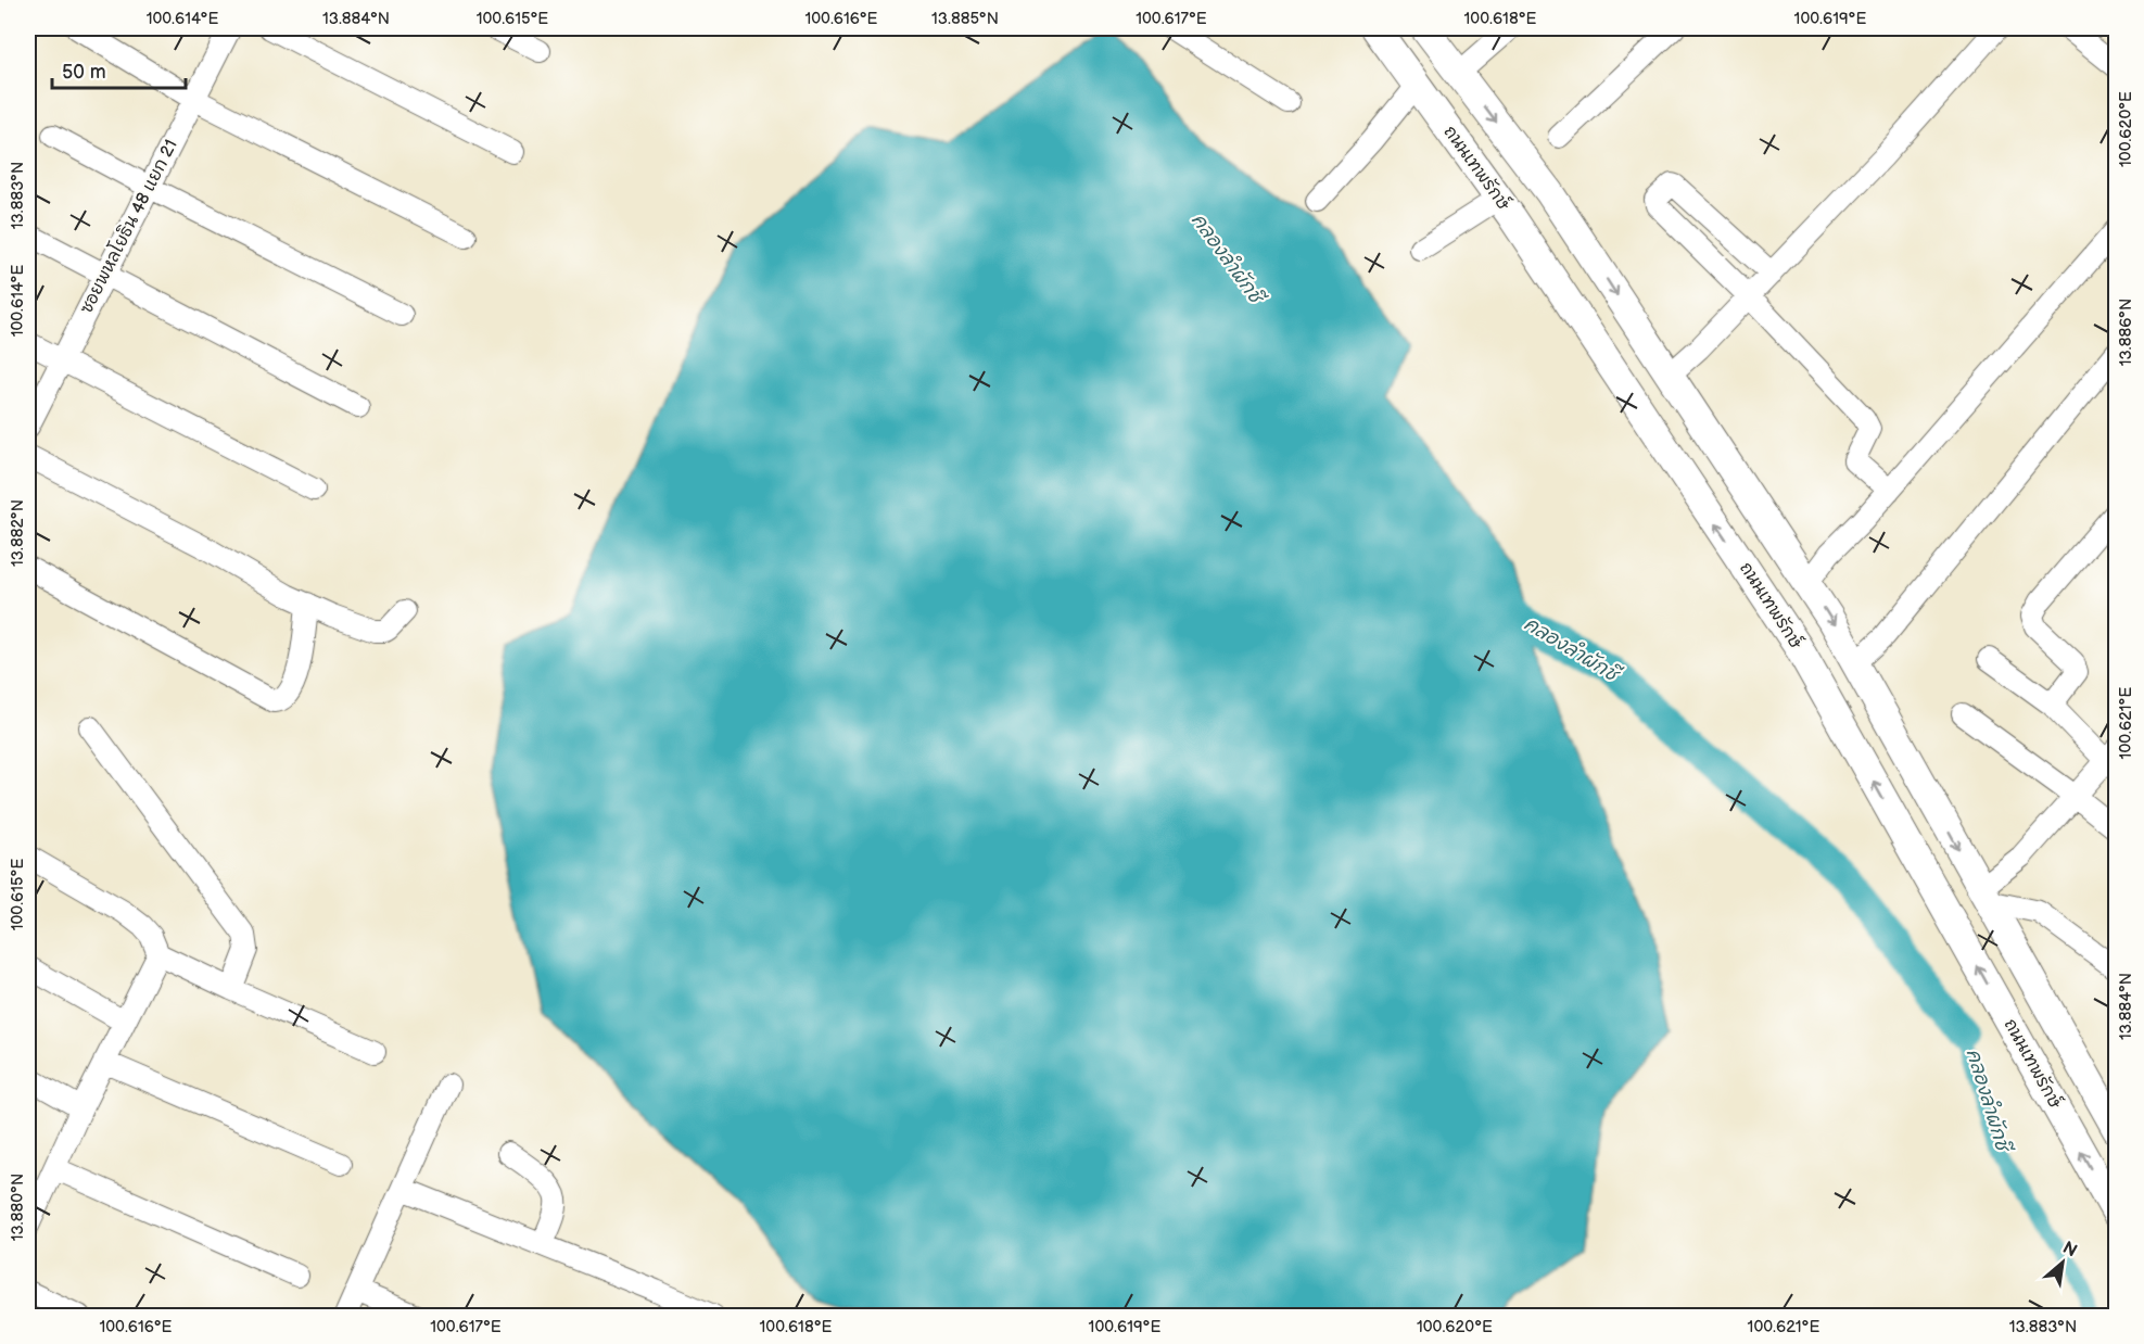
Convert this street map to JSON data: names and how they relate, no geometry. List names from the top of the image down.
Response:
{
  "streets": {
    "main road": ["ถนนเทพรักษ์"],
    "street": ["ซอยพหลโยธิน 48 แยก 21"]
  },
  "water": ["คลองลำผักชี"],
  "scale_bar": "50 m",
  "north": "top right",
  "coordinates": [
    "100.614°E",
    "13.884°N",
    "100.615°E",
    "100.616°E",
    "13.885°N",
    "100.617°E",
    "100.618°E",
    "100.619°E",
    "100.620°E",
    "13.883°N",
    "13.886°N",
    "13.882°N",
    "100.621°E",
    "13.880°N"
  ]
}
